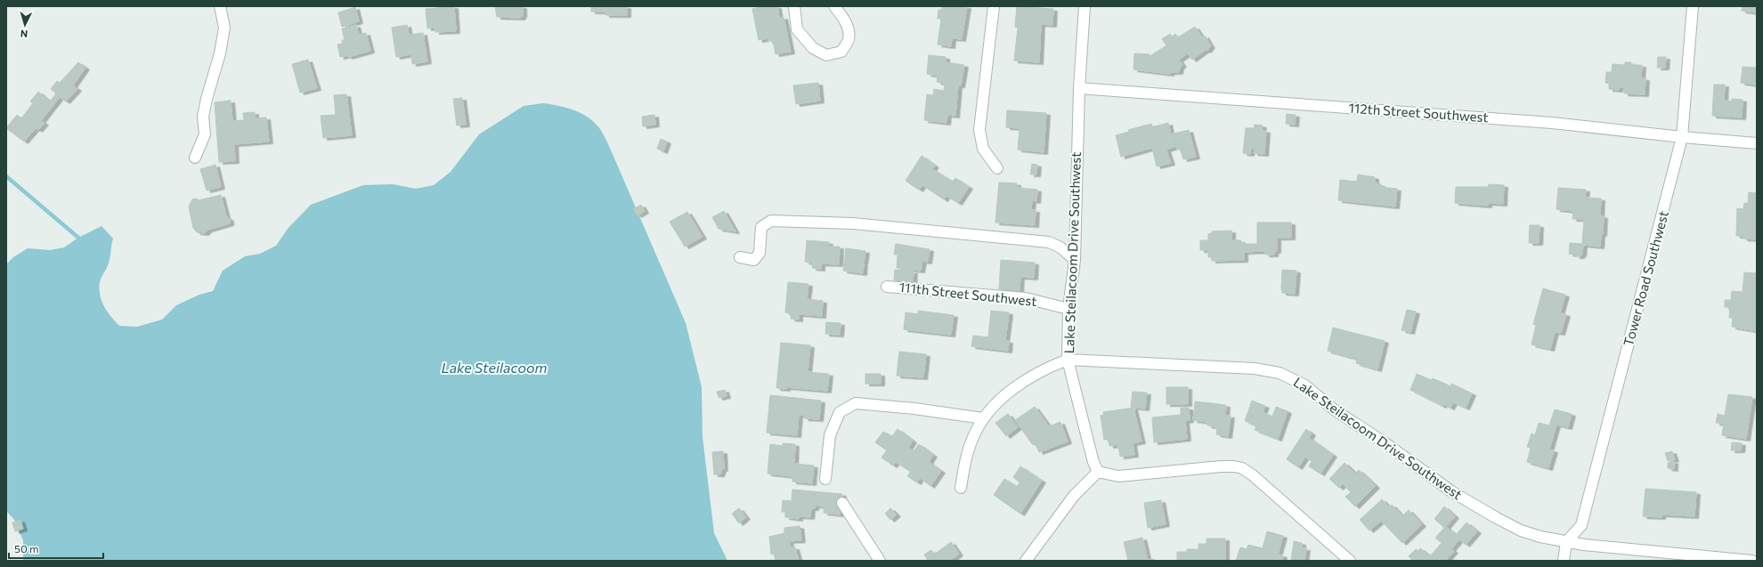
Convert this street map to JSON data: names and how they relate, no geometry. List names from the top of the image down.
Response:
{
  "streets": {
    "street": [
      "112th Street Southwest",
      "Lake Steilacoom Drive Southwest",
      "Tower Road Southwest",
      "111th Street Southwest"
    ]
  },
  "crossings": [
    ["112th Street Southwest", "Lake Steilacoom Drive Southwest"],
    ["112th Street Southwest", "Tower Road Southwest"],
    ["Lake Steilacoom Drive Southwest", "Tower Road Southwest"],
    ["Lake Steilacoom Drive Southwest", "111th Street Southwest"]
  ],
  "water": ["Lake Steilacoom"],
  "scale_bar": "50 m",
  "north": "bottom"
}
